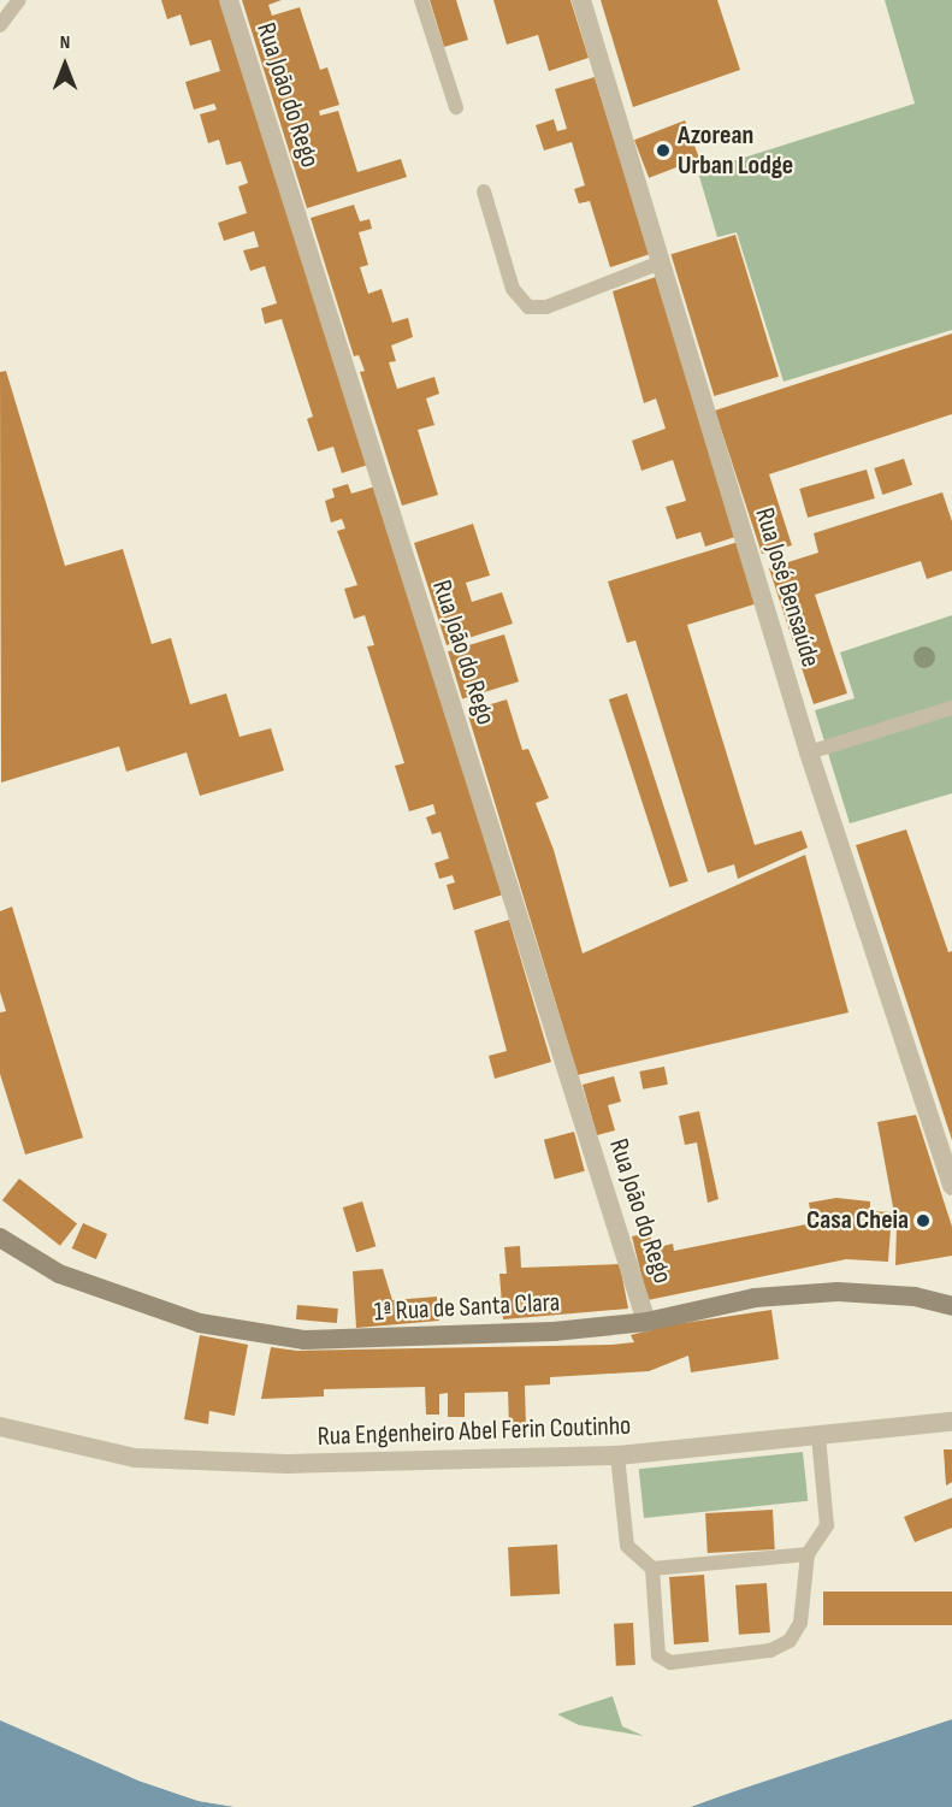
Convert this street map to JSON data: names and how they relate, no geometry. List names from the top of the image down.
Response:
{
  "streets": {
    "main road": ["1ª Rua de Santa Clara"],
    "street": ["Rua João do Rego", "Rua José Bensaúde", "Rua Engenheiro Abel Ferin Coutinho"]
  },
  "crossings": [
    ["Rua João do Rego", "1ª Rua de Santa Clara"]
  ],
  "places": ["Azorean Urban Lodge", "Casa Cheia"],
  "north": "top"
}
